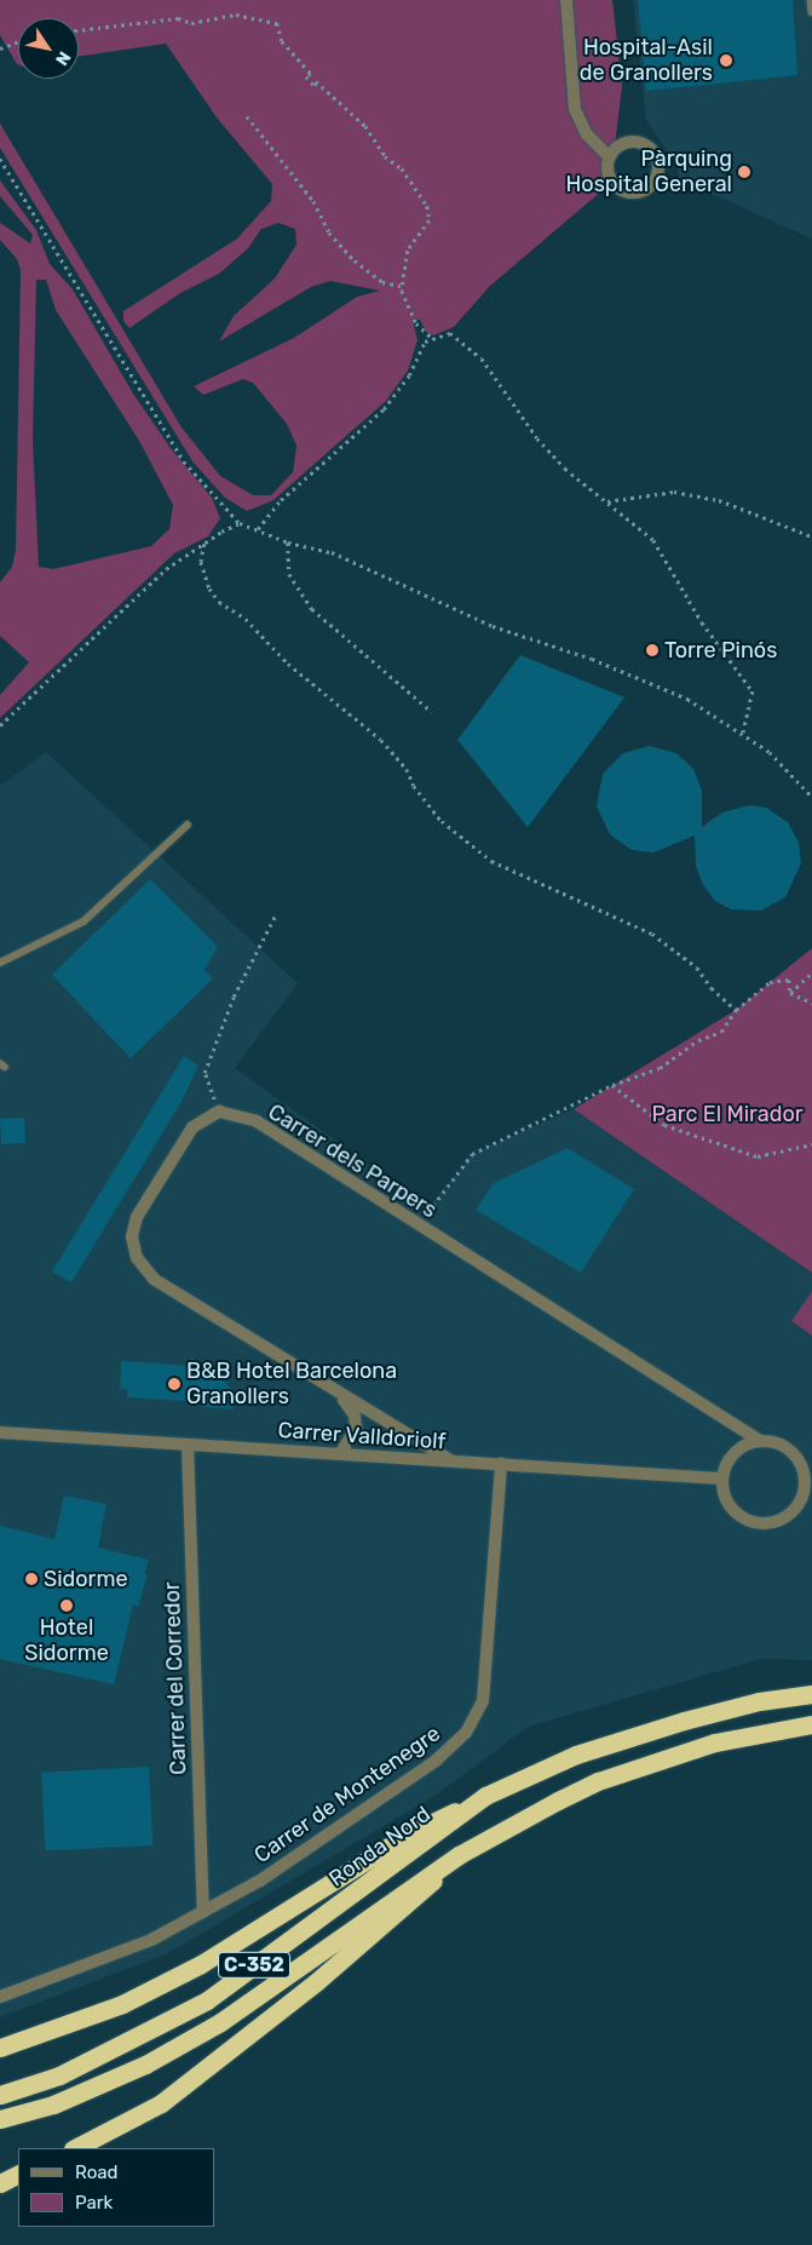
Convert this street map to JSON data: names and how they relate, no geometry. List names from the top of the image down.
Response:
{
  "streets": {
    "highway": ["Ronda Nord", "C-352"],
    "street": [
      "Carrer dels Parpers",
      "Carrer Valldoriolf",
      "Carrer del Corredor",
      "Carrer de Montenegre"
    ]
  },
  "crossings": [
    ["Carrer dels Parpers", "Carrer Valldoriolf"],
    ["Carrer Valldoriolf", "Carrer del Corredor"],
    ["Carrer Valldoriolf", "Carrer de Montenegre"],
    ["Carrer del Corredor", "Carrer de Montenegre"]
  ],
  "parks": ["Parc El Mirador"],
  "places": [
    "Hospital-Asil de Granollers",
    "Pàrquing Hospital General",
    "Torre Pinós",
    "B&B Hotel Barcelona Granollers",
    "Sidorme",
    "Hotel Sidorme"
  ],
  "legend": ["Road", "Park"],
  "north": "bottom right"
}
